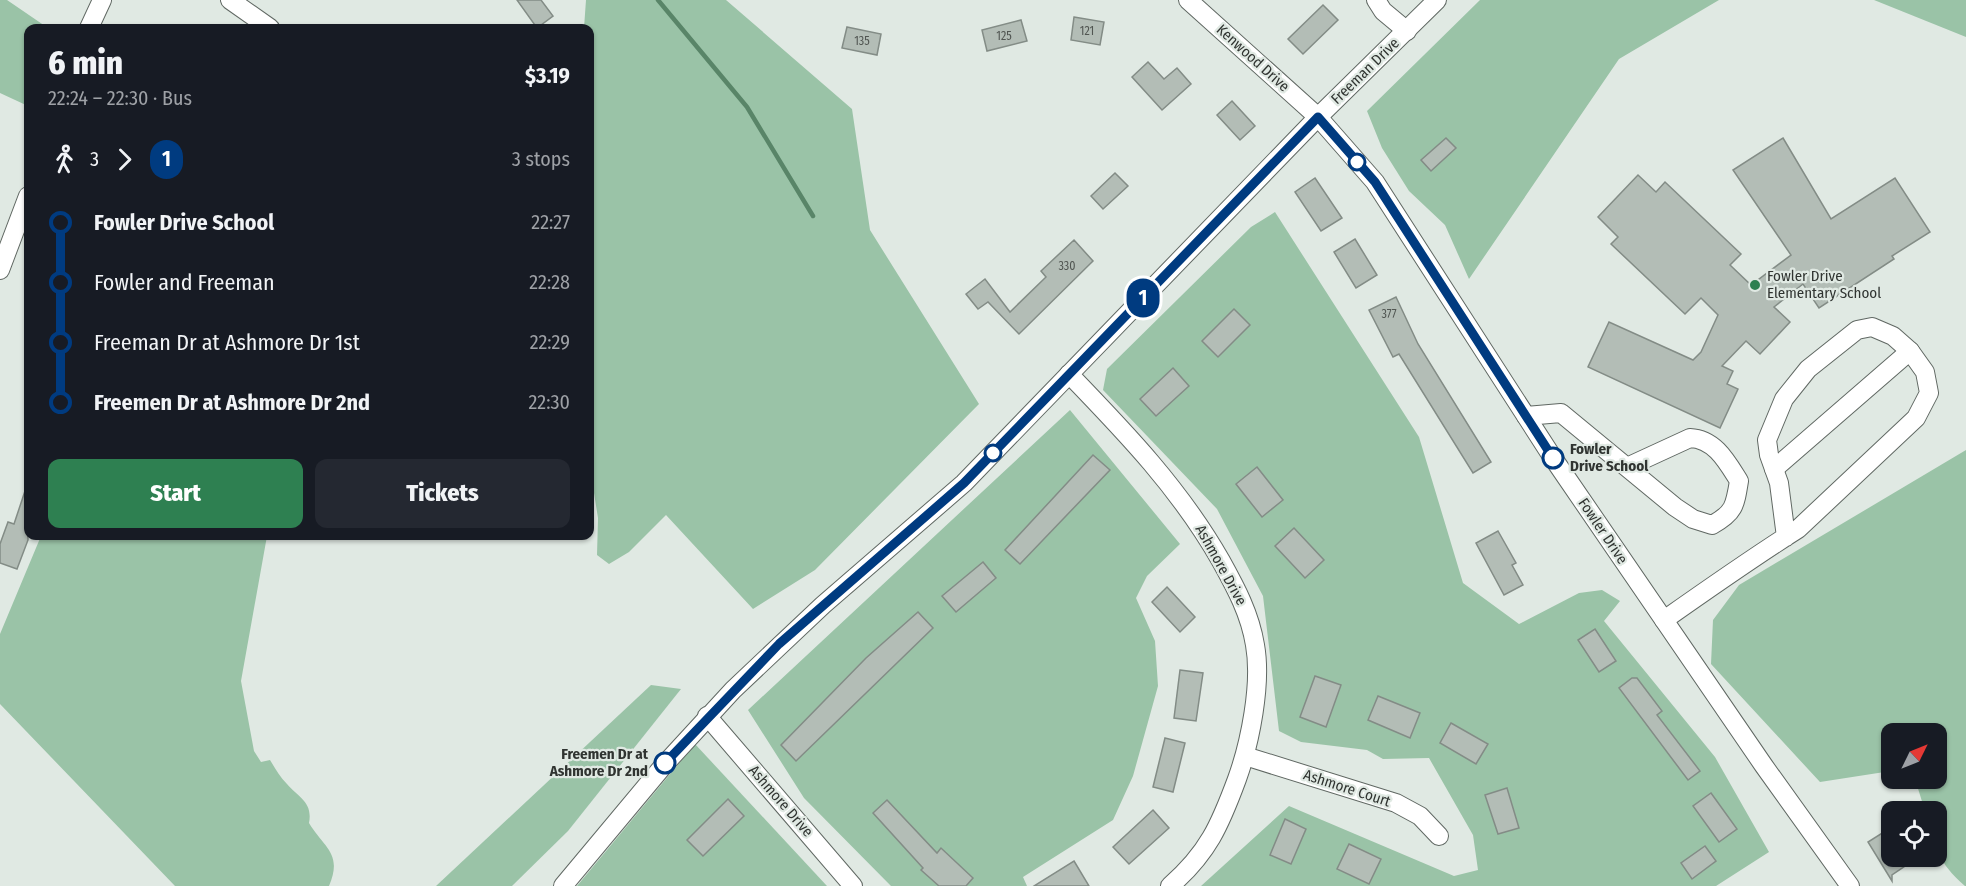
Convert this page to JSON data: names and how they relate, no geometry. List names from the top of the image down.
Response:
{
  "streets": {
    "street": [
      "Kenwood Drive",
      "Freeman Drive",
      "Fowler Drive",
      "Ashmore Drive",
      "Ashmore Court"
    ]
  },
  "crossings": [
    ["Kenwood Drive", "Freeman Drive"],
    ["Kenwood Drive", "Fowler Drive"],
    ["Freeman Drive", "Fowler Drive"],
    ["Freeman Drive", "Ashmore Drive"],
    ["Ashmore Drive", "Ashmore Court"]
  ],
  "places": ["Fowler Drive Elementary School", "Fowler Drive School", "Freemen Dr at Ashmore Dr 2nd"],
  "lines": ["bus line 1"],
  "house_numbers": [
    "121",
    "125",
    "135",
    "330",
    "377"
  ],
  "north": "top right",
  "page": {
    "on_map": "1",
    "heading": ["6 min", "22:24 – 22:30 · Bus", "$3.19"],
    "legs": ["3", "1", "3 stops"],
    "list": [
      {
        "name": "Fowler Drive School",
        "value": "22:27"
      },
      {
        "name": "Fowler and Freeman",
        "value": "22:28"
      },
      {
        "name": "Freeman Dr at Ashmore Dr 1st",
        "value": "22:29"
      },
      {
        "name": "Freemen Dr at Ashmore Dr 2nd",
        "value": "22:30"
      }
    ],
    "buttons": ["Start", "Tickets"]
  }
}
